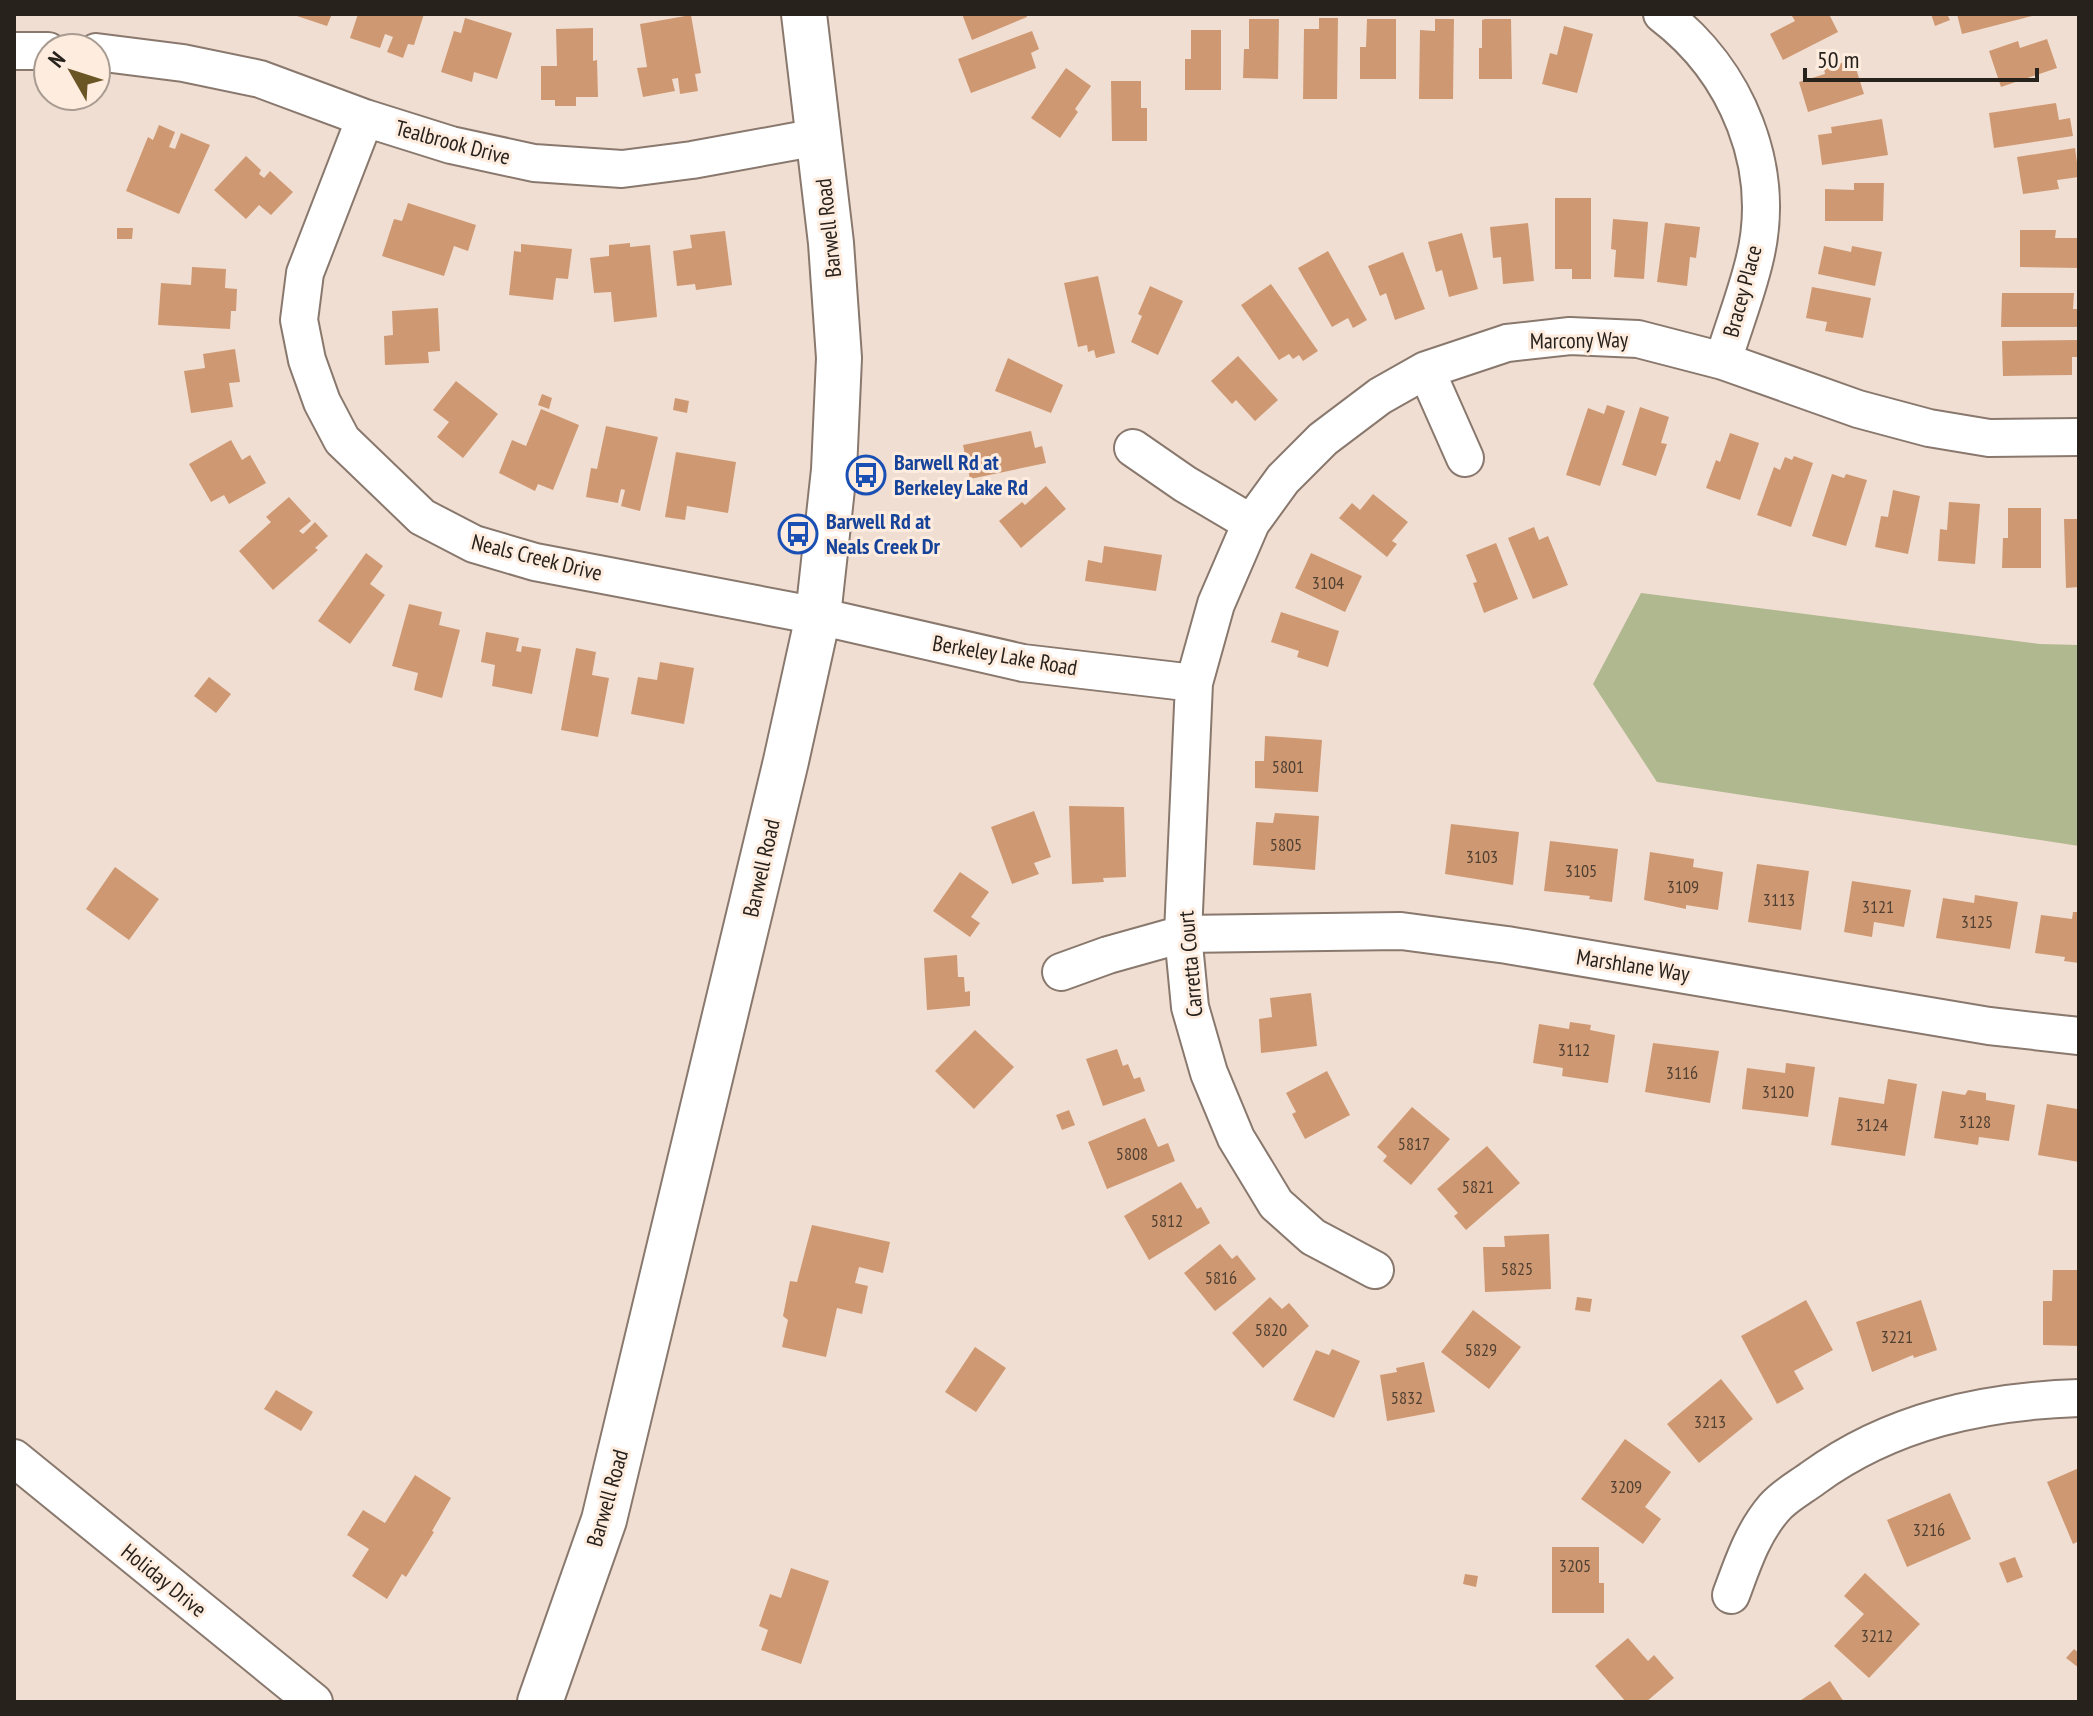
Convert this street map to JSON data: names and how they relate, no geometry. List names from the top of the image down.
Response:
{
  "streets": {
    "street": [
      "Tealbrook Drive",
      "Barwell Road",
      "Bracey Place",
      "Marcony Way",
      "Neals Creek Drive",
      "Berkeley Lake Road",
      "Carretta Court",
      "Marshlane Way",
      "Holiday Drive"
    ]
  },
  "crossings": [
    ["Tealbrook Drive", "Barwell Road"],
    ["Tealbrook Drive", "Neals Creek Drive"],
    ["Barwell Road", "Neals Creek Drive"],
    ["Barwell Road", "Berkeley Lake Road"],
    ["Bracey Place", "Marcony Way"],
    ["Marcony Way", "Berkeley Lake Road"],
    ["Marcony Way", "Carretta Court"],
    ["Neals Creek Drive", "Berkeley Lake Road"],
    ["Berkeley Lake Road", "Carretta Court"],
    ["Carretta Court", "Marshlane Way"]
  ],
  "places": {
    "bus stop": ["Barwell Rd at Berkeley Lake Rd", "Barwell Rd at Neals Creek Dr"]
  },
  "house_numbers": [
    "3104",
    "5801",
    "5805",
    "3103",
    "3105",
    "3109",
    "3113",
    "3121",
    "3125",
    "3112",
    "3116",
    "3120",
    "3128",
    "3124",
    "5817",
    "5808",
    "5821",
    "5812",
    "5825",
    "5816",
    "5820",
    "3221",
    "5829",
    "5832",
    "3213",
    "3209",
    "3216",
    "3205",
    "3212"
  ],
  "scale_bar": "50 m",
  "north": "top left"
}
